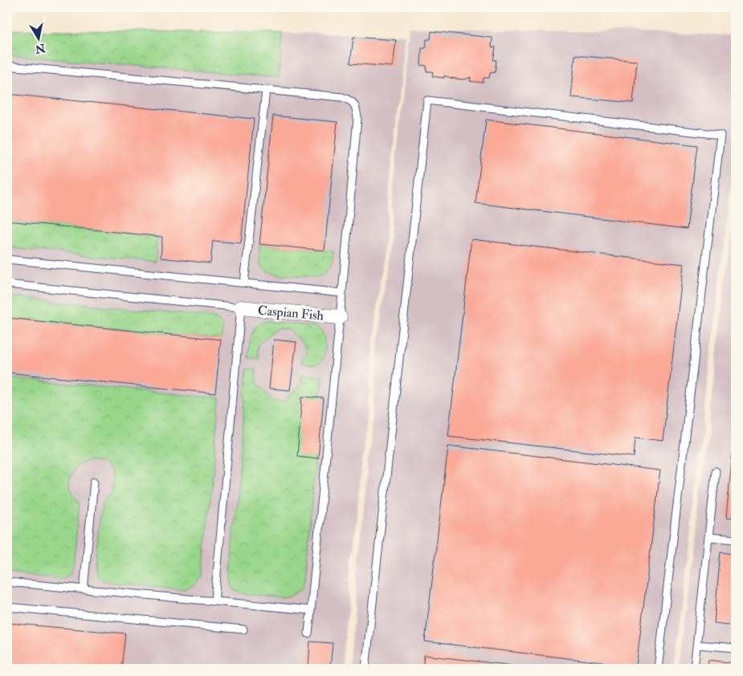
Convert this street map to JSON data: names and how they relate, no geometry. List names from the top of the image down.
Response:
{
  "streets": {
    "street": ["Caspian Fish"]
  },
  "north": "bottom"
}
